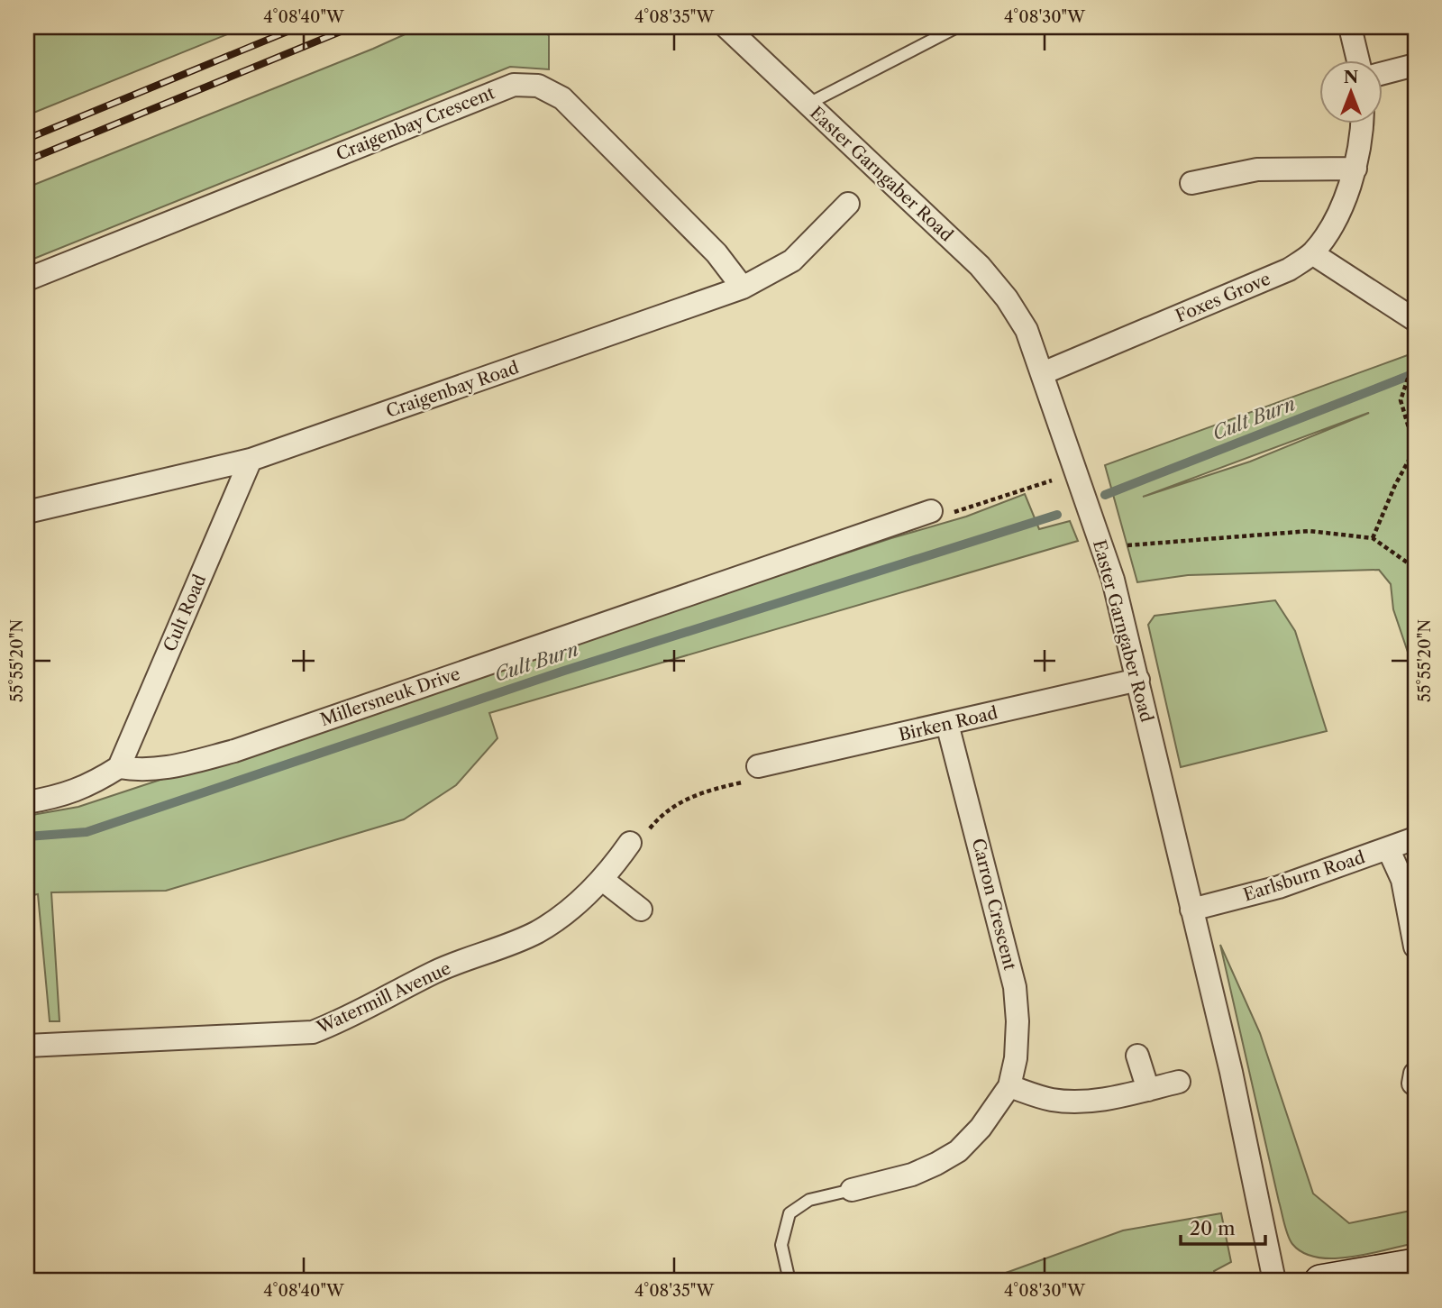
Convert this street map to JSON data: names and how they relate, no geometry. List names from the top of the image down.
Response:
{
  "streets": {
    "street": [
      "Craigenbay Crescent",
      "Easter Garngaber Road",
      "Foxes Grove",
      "Craigenbay Road",
      "Cult Road",
      "Millersneuk Drive",
      "Birken Road",
      "Earlsburn Road",
      "Carron Crescent",
      "Watermill Avenue"
    ]
  },
  "crossings": [
    ["Craigenbay Crescent", "Craigenbay Road"],
    ["Easter Garngaber Road", "Foxes Grove"],
    ["Easter Garngaber Road", "Birken Road"],
    ["Easter Garngaber Road", "Earlsburn Road"],
    ["Craigenbay Road", "Cult Road"],
    ["Cult Road", "Millersneuk Drive"],
    ["Birken Road", "Carron Crescent"]
  ],
  "water": ["Cult Burn"],
  "scale_bar": "20 m",
  "north": "top",
  "coordinates": [
    "4°08'40\"W",
    "4°08'35\"W",
    "4°08'30\"W",
    "55°55'20\"N"
  ]
}
